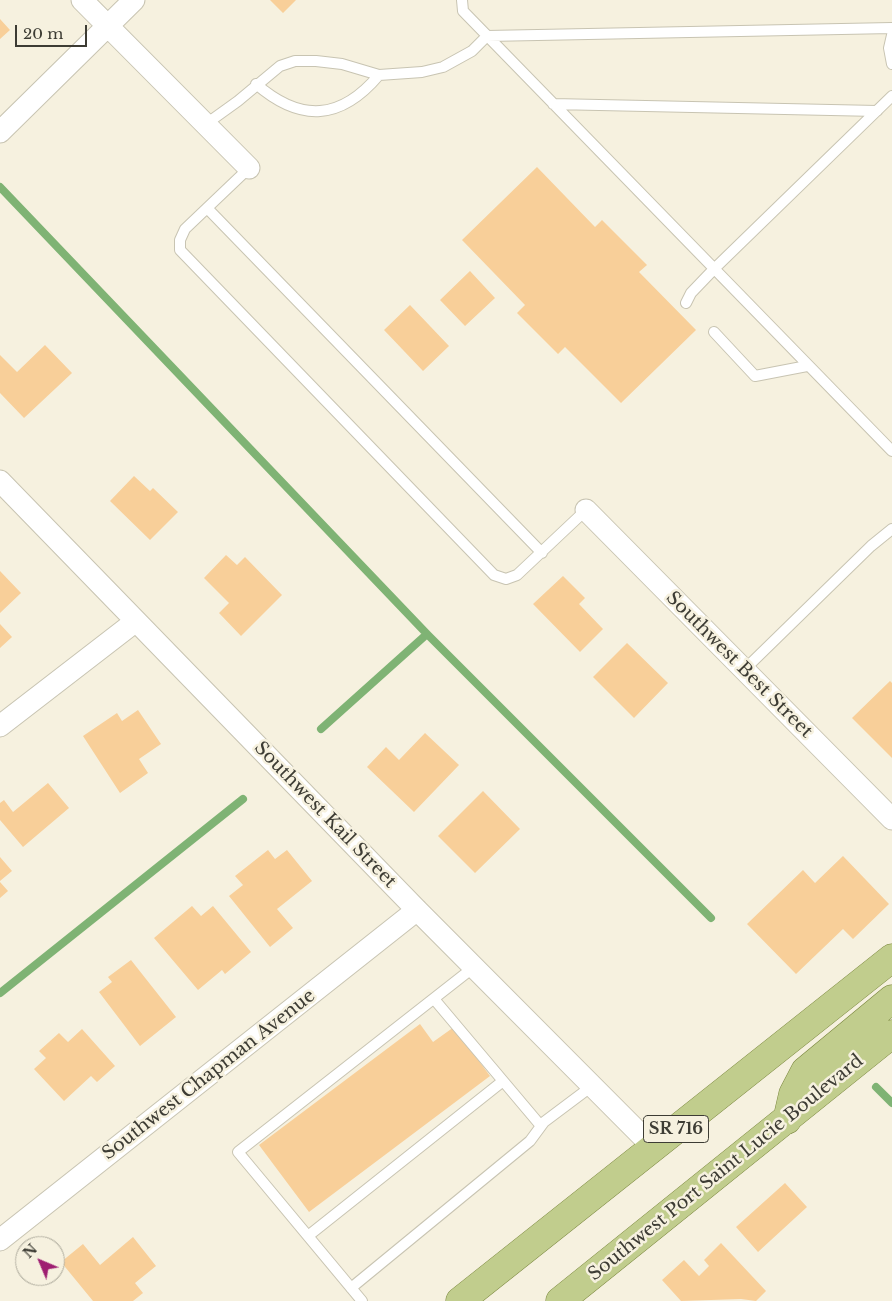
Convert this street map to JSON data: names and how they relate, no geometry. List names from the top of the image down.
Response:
{
  "streets": {
    "main road": ["SR 716", "Southwest Port Saint Lucie Boulevard"],
    "street": ["Southwest Best Street", "Southwest Kail Street", "Southwest Chapman Avenue"]
  },
  "crossings": [
    ["Southwest Kail Street", "Southwest Chapman Avenue"],
    ["Southwest Kail Street", "SR 716"]
  ],
  "scale_bar": "20 m",
  "north": "top left"
}
